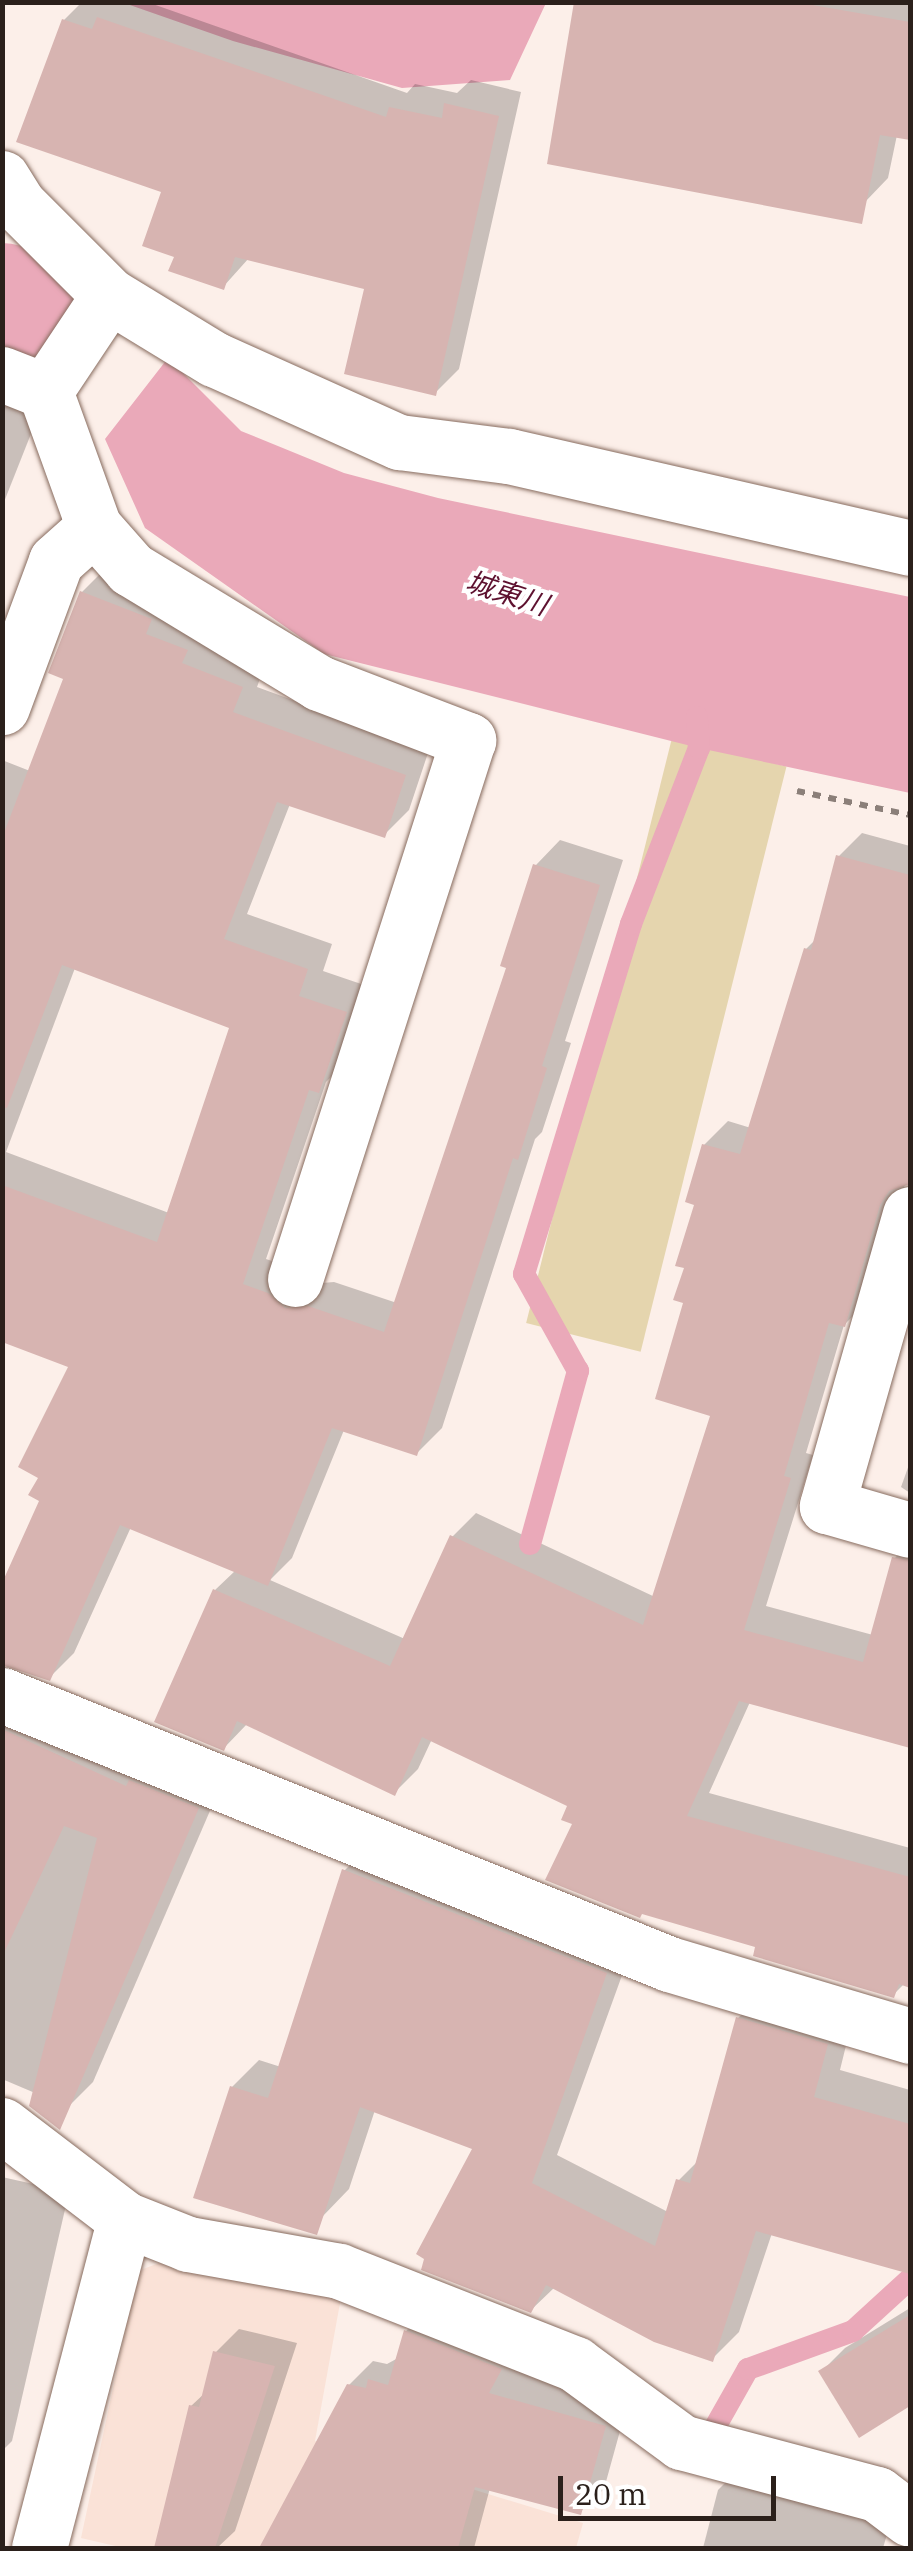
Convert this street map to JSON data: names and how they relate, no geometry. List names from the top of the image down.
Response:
{
  "water": ["城東川"],
  "scale_bar": "20 m"
}
